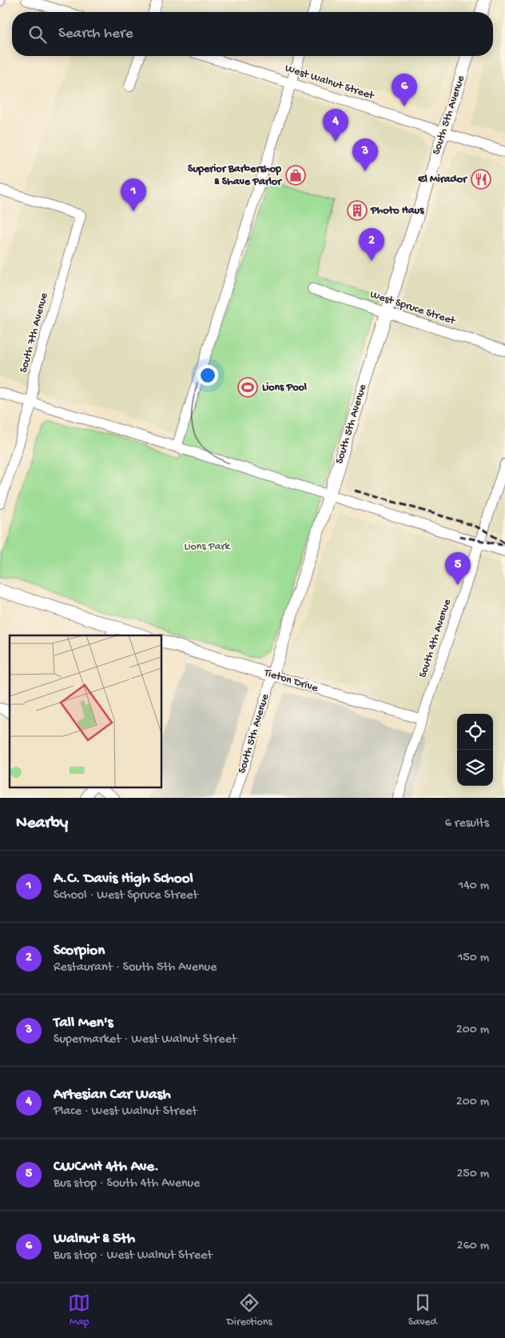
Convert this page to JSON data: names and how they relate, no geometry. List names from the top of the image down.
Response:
{
  "streets": {
    "main road": ["South 5th Avenue", "Tieton Drive"],
    "street": [
      "West Walnut Street",
      "West Spruce Street",
      "South 7th Avenue",
      "South 4th Avenue"
    ]
  },
  "crossings": [
    ["West Walnut Street", "South 5th Avenue"],
    ["South 5th Avenue", "West Spruce Street"],
    ["South 5th Avenue", "Tieton Drive"],
    ["South 4th Avenue", "Tieton Drive"]
  ],
  "parks": ["Lions Park"],
  "places": {
    "shop": ["Superior Barbershop & Shave Parlor"],
    "restaurant": ["El Mirador"],
    "building": ["Photo Haus"],
    "sports": ["Lions Pool"]
  },
  "page": {
    "search": "Search here",
    "pins": [
      "6",
      "4",
      "3",
      "1",
      "2",
      "5"
    ],
    "heading": ["Nearby", "6 results"],
    "list": [
      {
        "mark": "1",
        "name": "A.C. Davis High School",
        "note": "School · West Spruce Street",
        "value": "140 m"
      },
      {
        "mark": "2",
        "name": "Scorpion",
        "note": "Restaurant · South 5th Avenue",
        "value": "150 m"
      },
      {
        "mark": "3",
        "name": "Tall Men's",
        "note": "Supermarket · West Walnut Street",
        "value": "200 m"
      },
      {
        "mark": "4",
        "name": "Artesian Car Wash",
        "note": "Place · West Walnut Street",
        "value": "200 m"
      },
      {
        "mark": "5",
        "name": "CWCMH 4th Ave.",
        "note": "Bus stop · South 4th Avenue",
        "value": "250 m"
      },
      {
        "mark": "6",
        "name": "Walnut & 5th",
        "note": "Bus stop · West Walnut Street",
        "value": "260 m"
      }
    ],
    "nav": ["Map", "Directions", "Saved"]
  }
}
